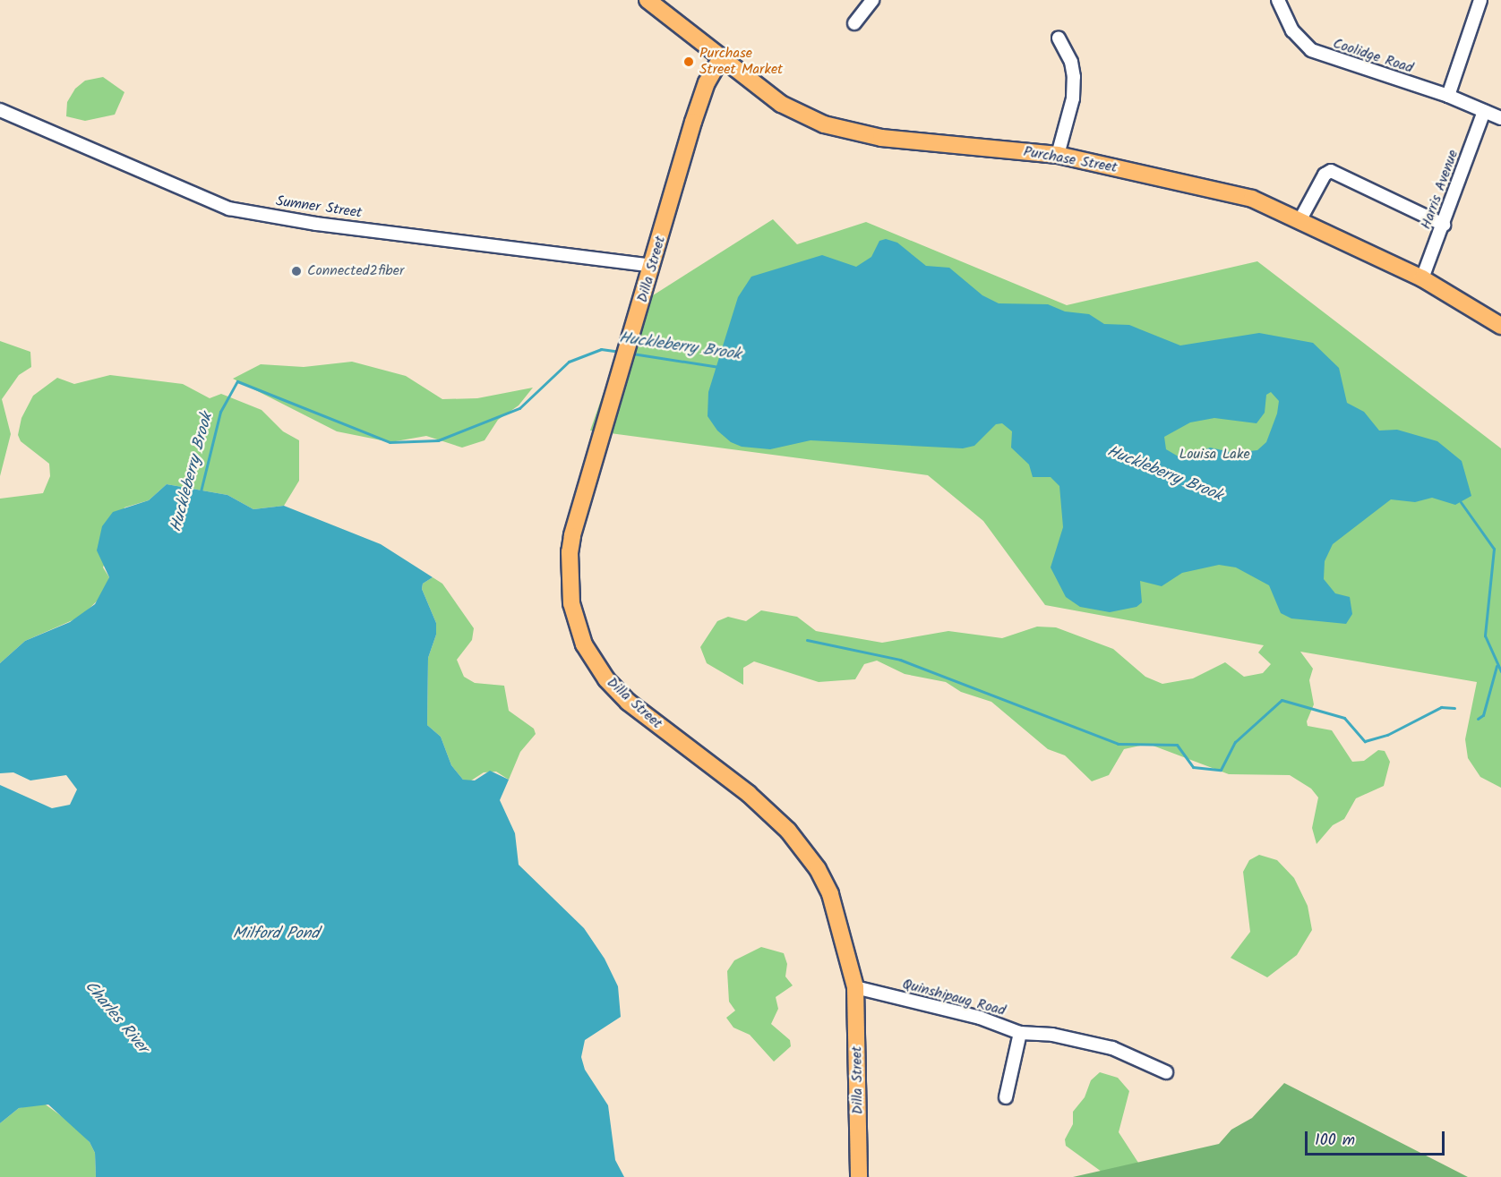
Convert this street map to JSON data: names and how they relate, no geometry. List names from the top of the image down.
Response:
{
  "streets": {
    "main road": ["Purchase Street", "Dilla Street"],
    "street": [
      "Coolidge Road",
      "Harris Avenue",
      "Sumner Street",
      "Quinshipaug Road"
    ]
  },
  "crossings": [
    ["Coolidge Road", "Harris Avenue"],
    ["Purchase Street", "Harris Avenue"],
    ["Purchase Street", "Dilla Street"],
    ["Sumner Street", "Dilla Street"],
    ["Dilla Street", "Quinshipaug Road"]
  ],
  "water": ["Huckleberry Brook", "Milford Pond", "Charles River"],
  "parks": ["Louisa Lake"],
  "places": ["Purchase Street Market", "Connected2fiber"],
  "scale_bar": "100 m"
}
